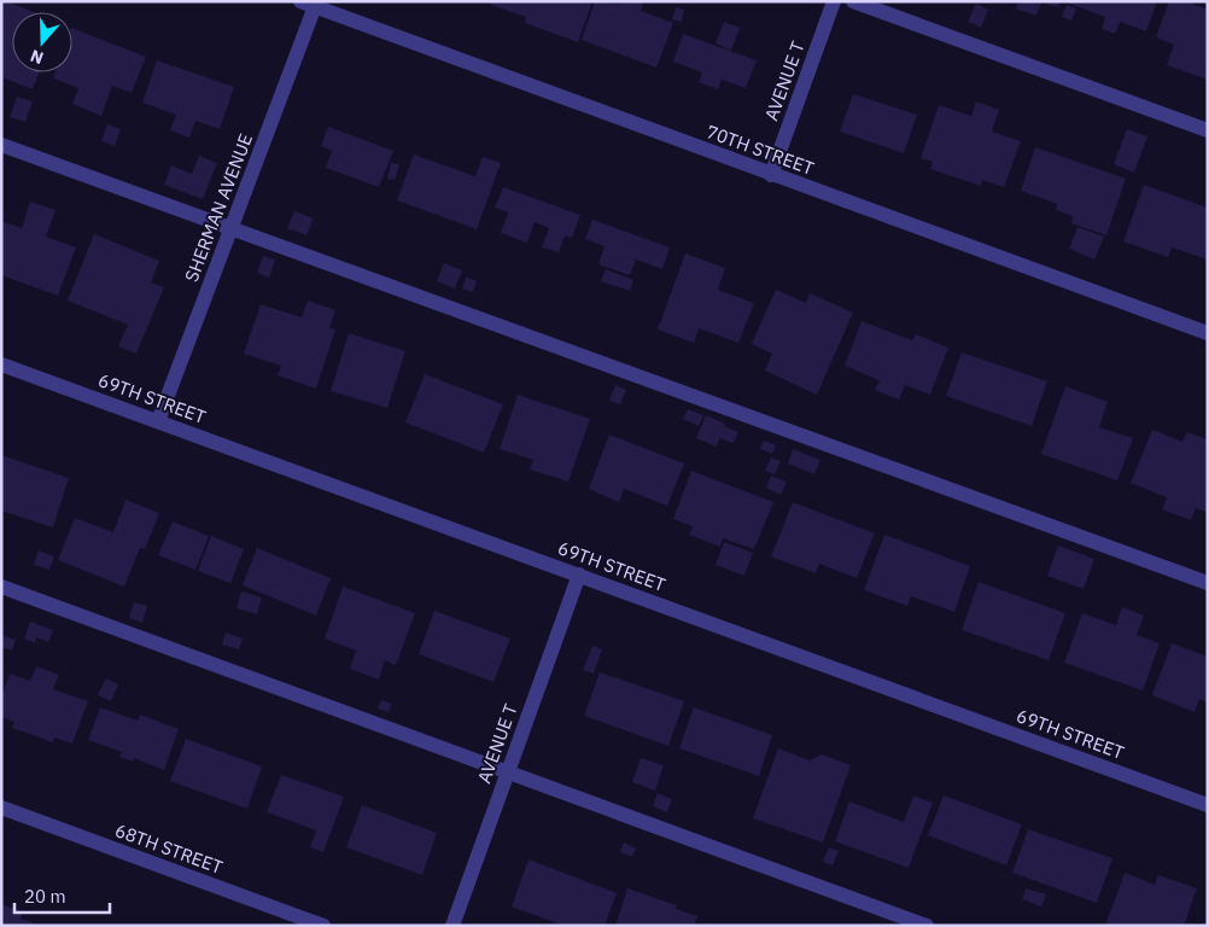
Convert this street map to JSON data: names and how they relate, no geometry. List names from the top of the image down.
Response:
{
  "streets": {
    "street": [
      "AVENUE T",
      "70TH STREET",
      "SHERMAN AVENUE",
      "69TH STREET",
      "68TH STREET"
    ]
  },
  "crossings": [
    ["AVENUE T", "70TH STREET"],
    ["AVENUE T", "69TH STREET"],
    ["70TH STREET", "SHERMAN AVENUE"],
    ["SHERMAN AVENUE", "69TH STREET"]
  ],
  "scale_bar": "20 m",
  "north": "bottom"
}
